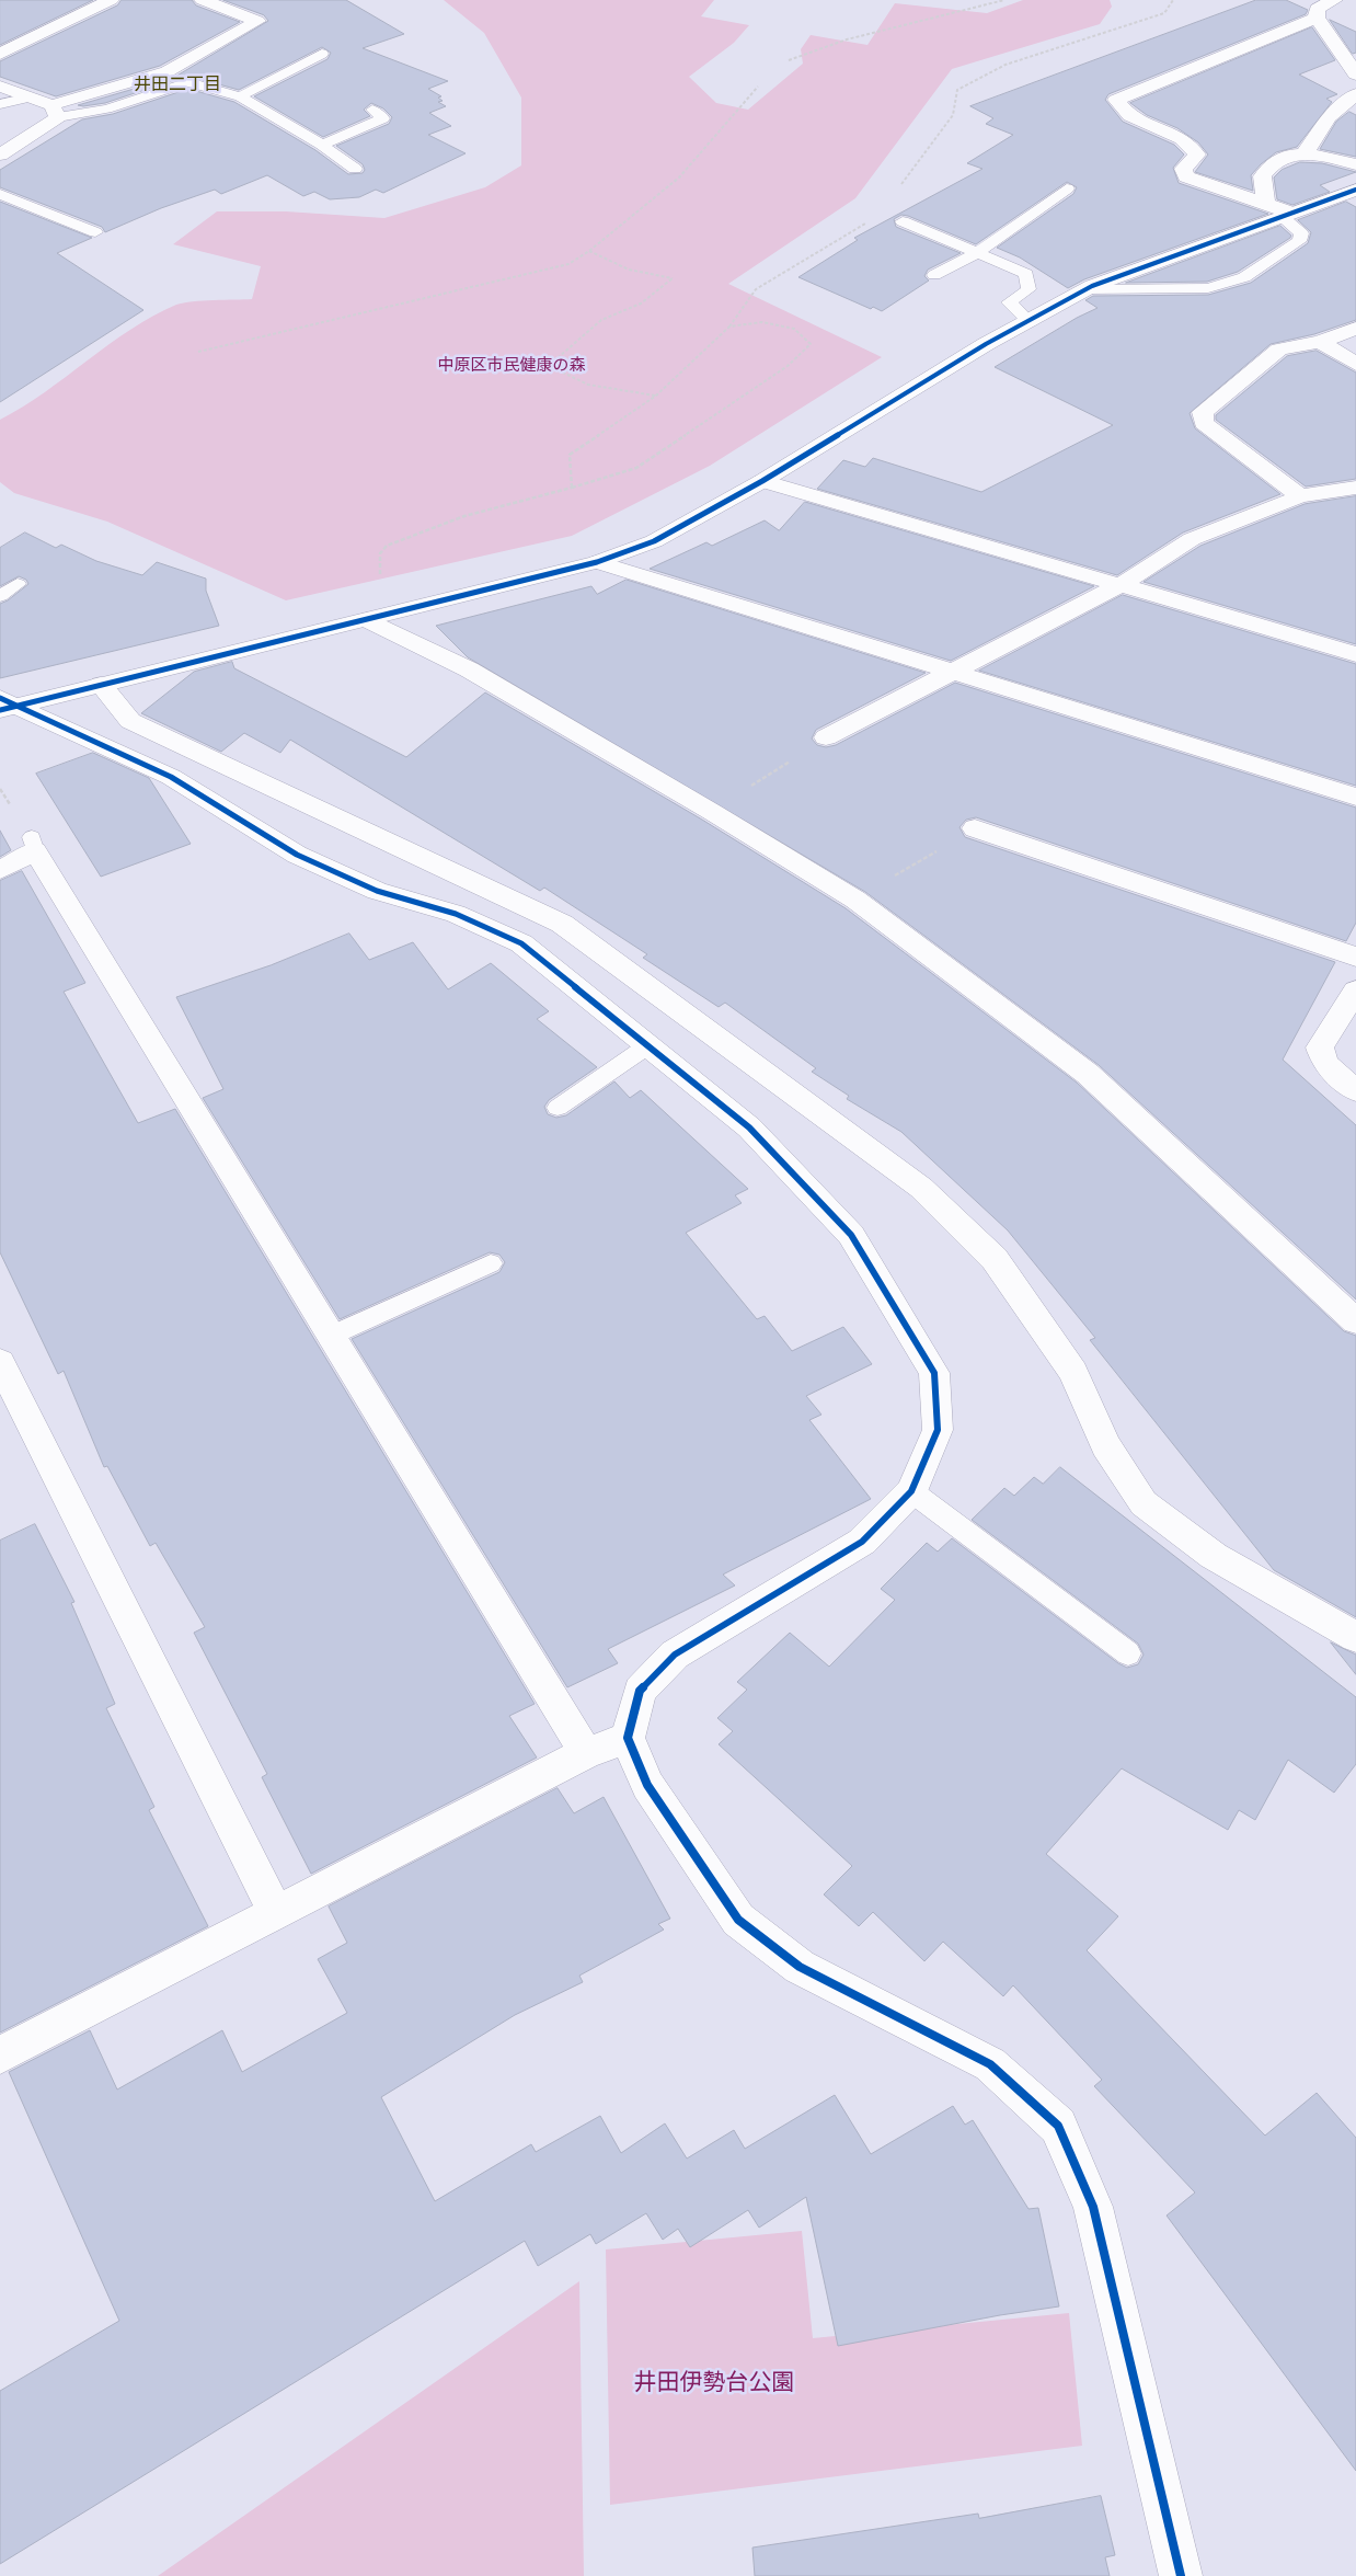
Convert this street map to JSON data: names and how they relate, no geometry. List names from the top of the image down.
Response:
{
  "districts": ["井田二丁目"],
  "parks": ["中原区市民健康の森", "井田伊勢台公園"]
}
